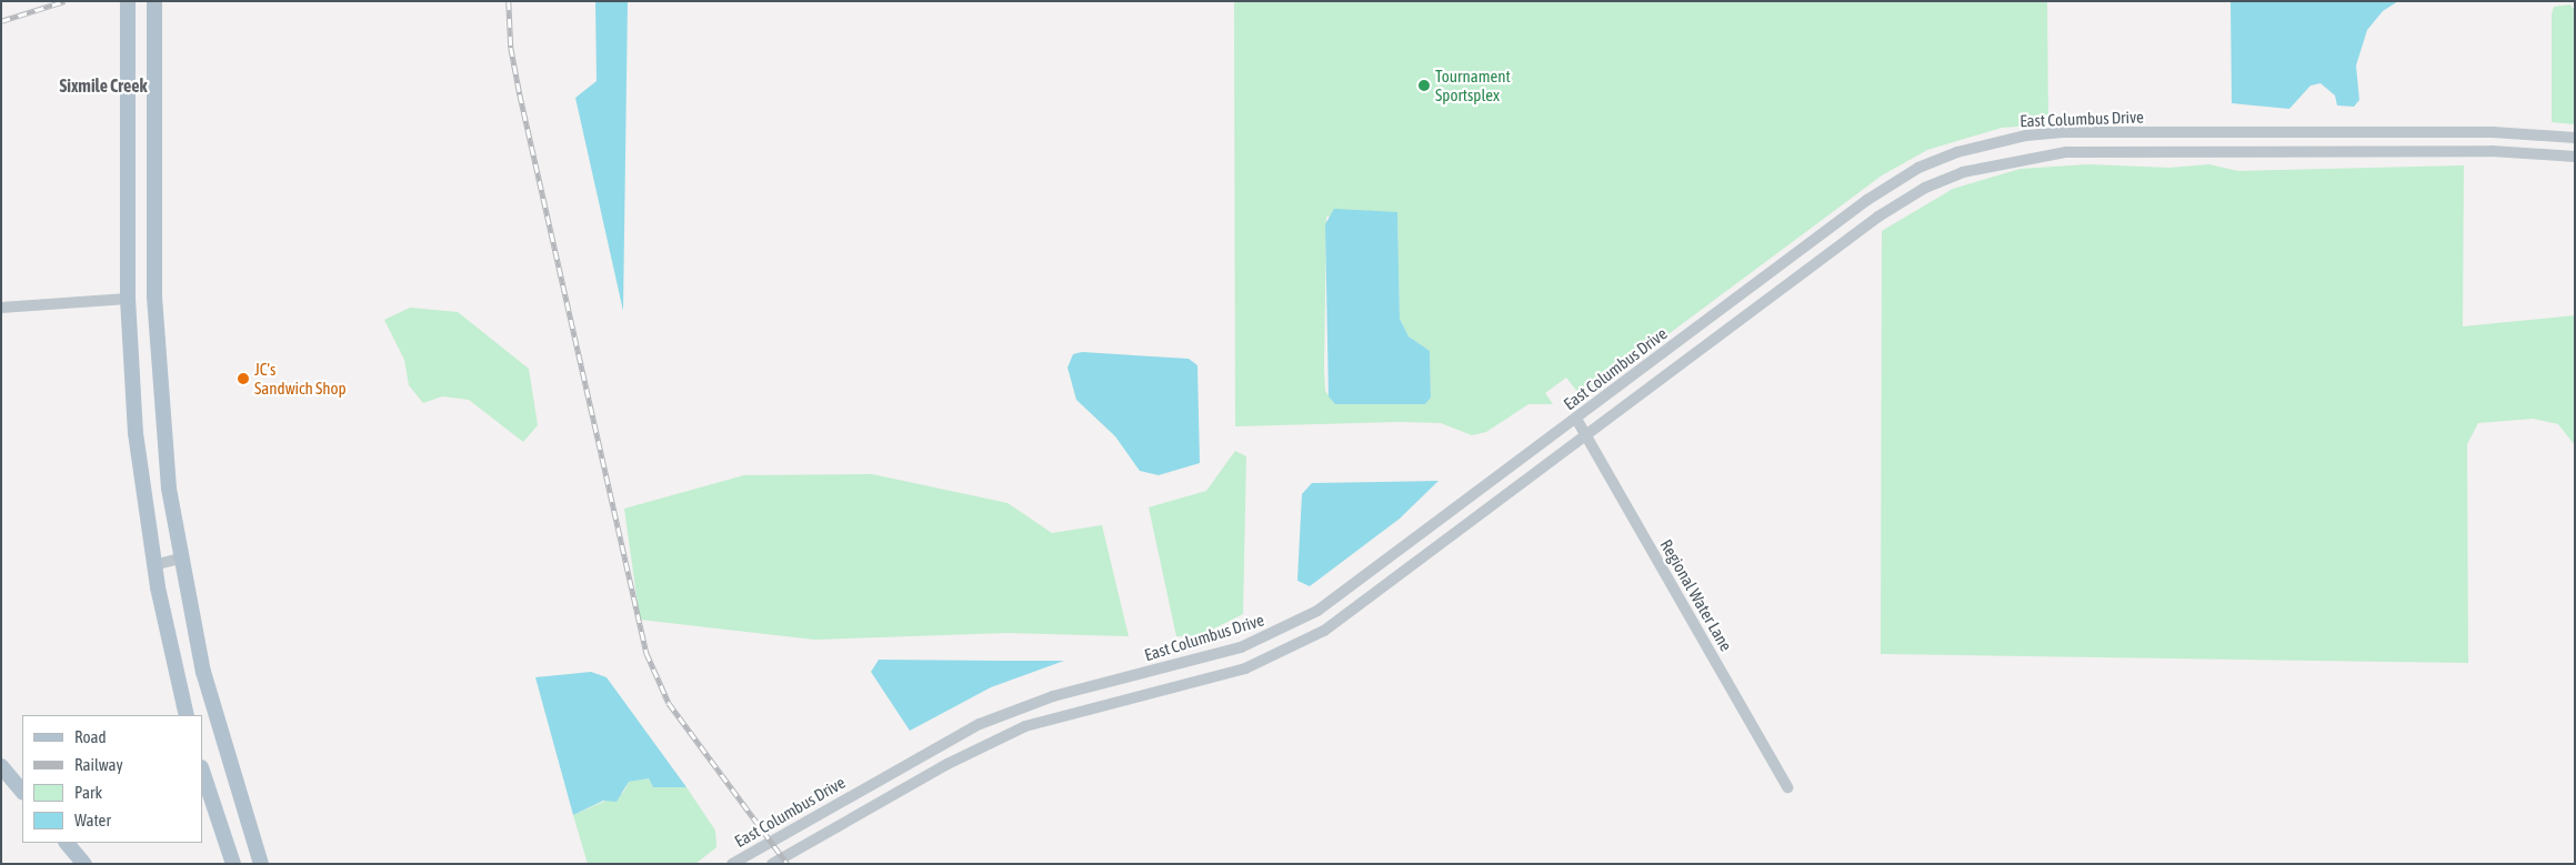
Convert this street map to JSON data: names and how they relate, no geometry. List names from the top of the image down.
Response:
{
  "streets": {
    "street": ["East Columbus Drive", "Regional Water Lane"]
  },
  "crossings": [
    ["East Columbus Drive", "Regional Water Lane"]
  ],
  "districts": ["Sixmile Creek"],
  "places": ["Tournament Sportsplex", "JC’s Sandwich Shop"],
  "legend": [
    "Road",
    "Railway",
    "Park",
    "Water"
  ]
}
